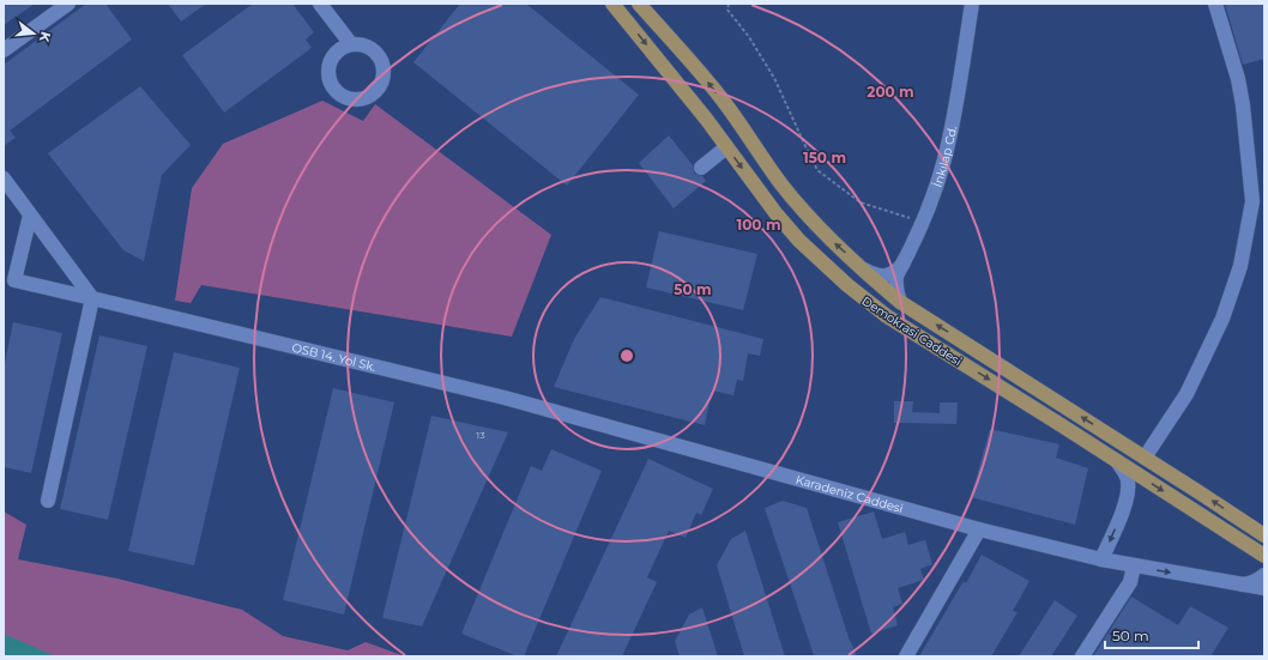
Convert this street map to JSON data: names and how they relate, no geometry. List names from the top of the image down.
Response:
{
  "streets": {
    "main road": ["Demokrasi Caddesi"],
    "street": ["İnkılap Cd.", "OSB 14. Yol Sk.", "Karadeniz Caddesi"]
  },
  "crossings": [
    ["İnkılap Cd.", "Demokrasi Caddesi"],
    ["OSB 14. Yol Sk.", "Karadeniz Caddesi"]
  ],
  "house_numbers": ["13"],
  "scale_bar": "50 m",
  "north": "right",
  "rings": [
    "200 m",
    "150 m",
    "100 m",
    "50 m"
  ]
}
